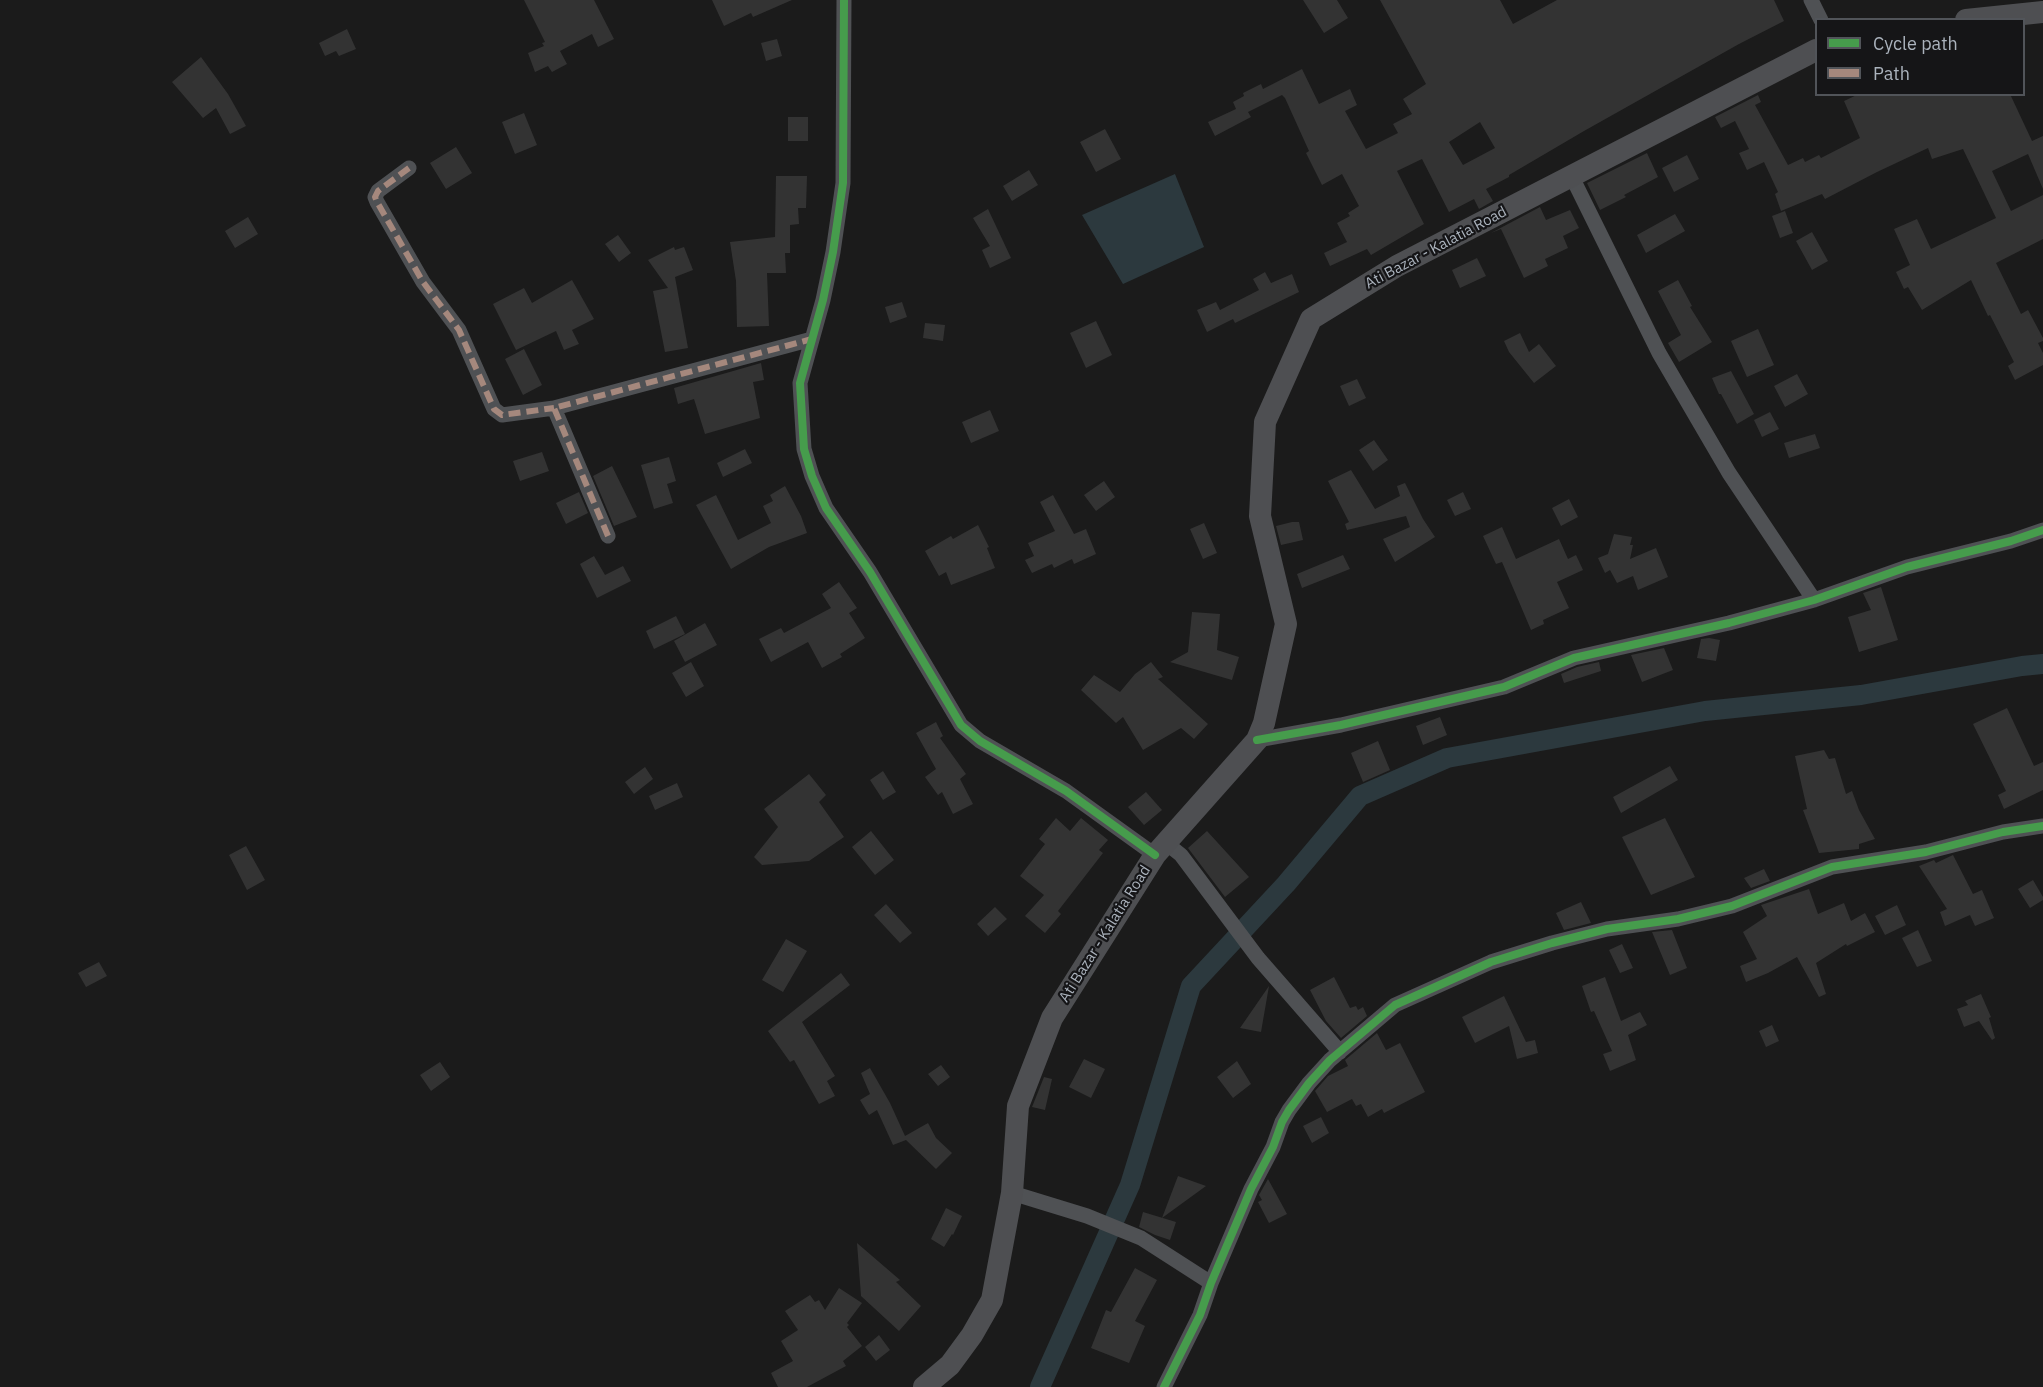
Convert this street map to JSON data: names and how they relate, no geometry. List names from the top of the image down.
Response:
{
  "streets": {
    "main road": ["Ati Bazar - Kalatia Road"]
  },
  "legend": ["Cycle path", "Path"]
}
